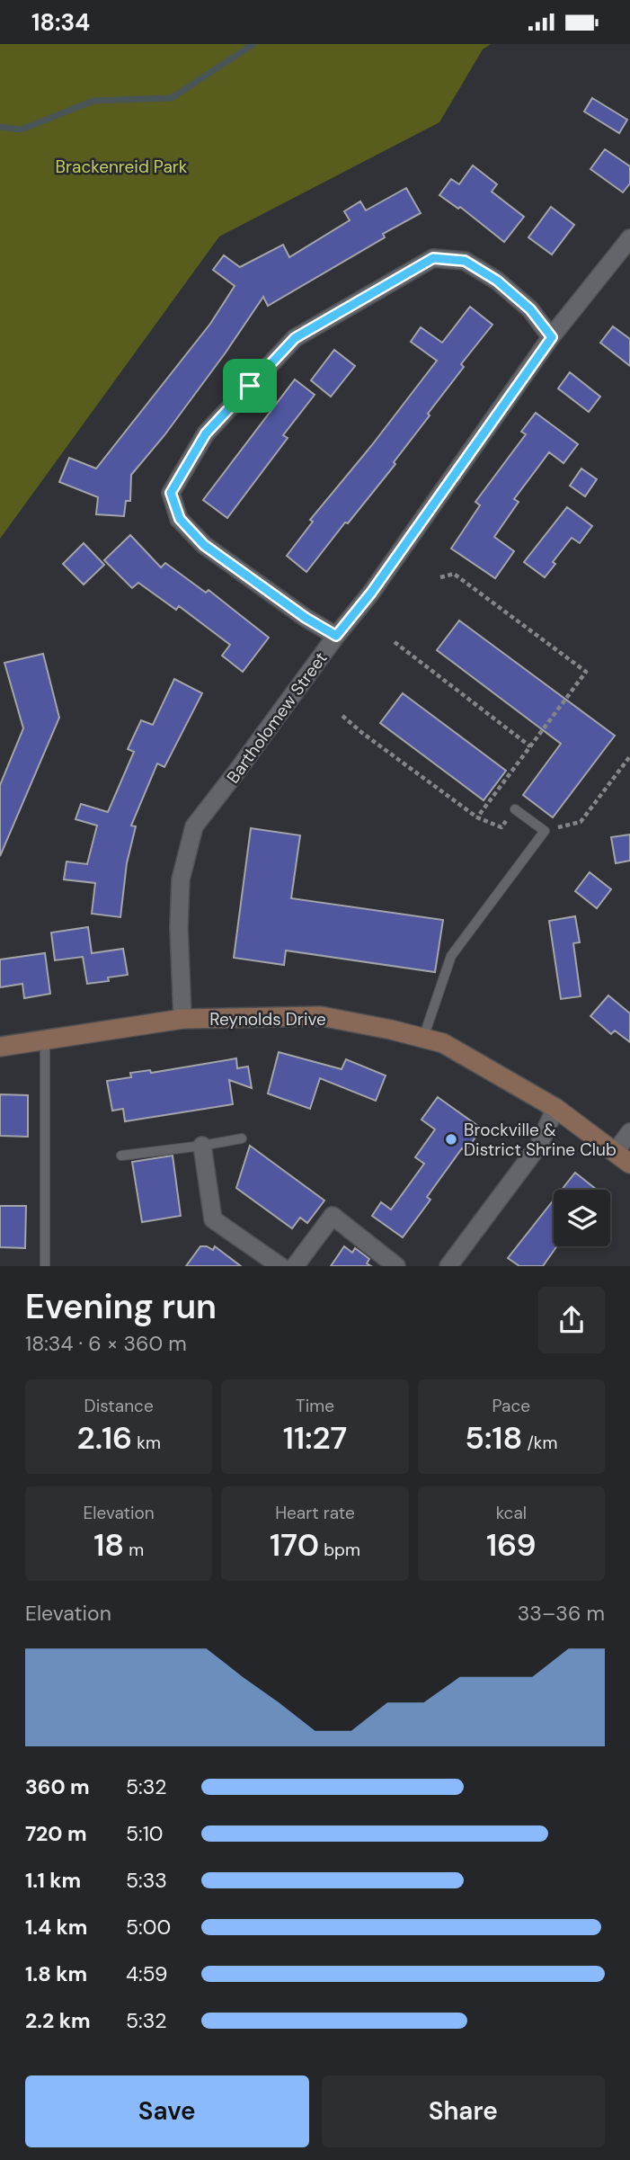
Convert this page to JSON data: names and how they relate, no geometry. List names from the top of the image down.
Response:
{
  "streets": {
    "street": ["Bartholomew Street", "Reynolds Drive"]
  },
  "crossings": [
    ["Bartholomew Street", "Reynolds Drive"]
  ],
  "parks": ["Brackenreid Park"],
  "places": ["Brockville & District Shrine Club"],
  "page": {
    "status": "18:34",
    "heading": ["Evening run", "18:34 · 6 × 360 m"],
    "stats": [
      ["Distance", "2.16 km"],
      ["Time", "11:27"],
      ["Pace", "5:18 /km"],
      ["Elevation", "18 m"],
      ["Heart rate", "170 bpm"],
      ["kcal", "169"]
    ],
    "chart": ["Elevation", "33–36 m"],
    "list": [
      {
        "name": "360 m",
        "note": "5:32"
      },
      {
        "name": "720 m",
        "note": "5:10"
      },
      {
        "name": "1.1 km",
        "note": "5:33"
      },
      {
        "name": "1.4 km",
        "note": "5:00"
      },
      {
        "name": "1.8 km",
        "note": "4:59"
      },
      {
        "name": "2.2 km",
        "note": "5:32"
      }
    ],
    "buttons": ["Save", "Share"]
  }
}
